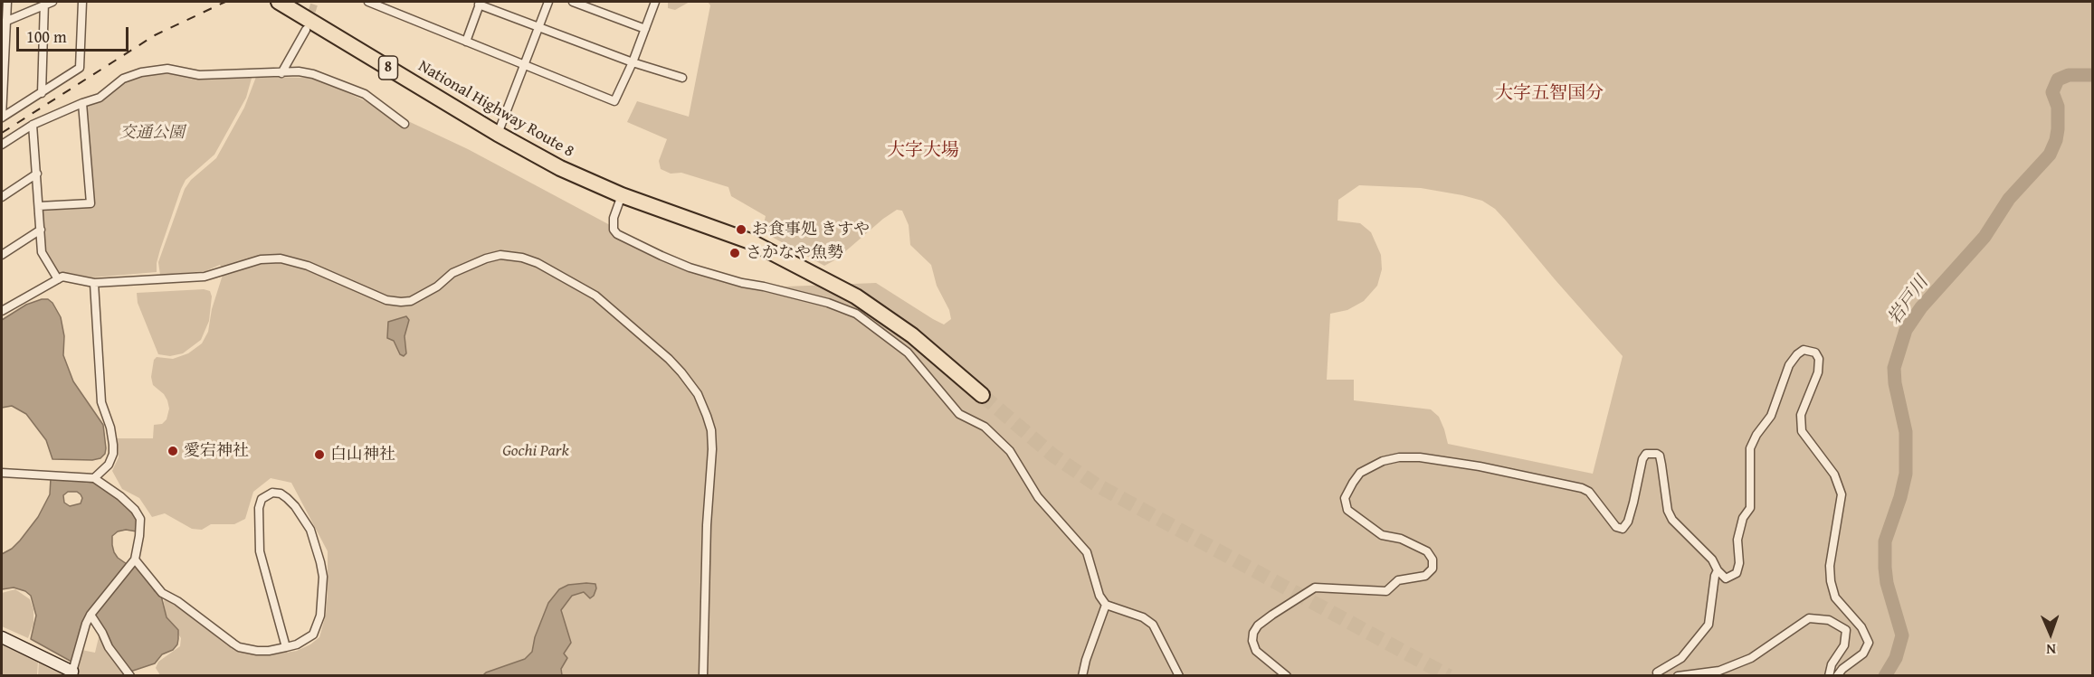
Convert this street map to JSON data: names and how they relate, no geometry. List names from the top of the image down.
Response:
{
  "streets": {
    "highway": ["8", "National Highway Route 8"]
  },
  "districts": ["大字五智国分", "大字大場"],
  "water": ["岩戸川"],
  "parks": ["交通公園", "Gochi Park"],
  "places": [
    "お食事処 きすや",
    "さかなや魚勢",
    "愛宕神社",
    "白山神社"
  ],
  "scale_bar": "100 m",
  "north": "bottom"
}
